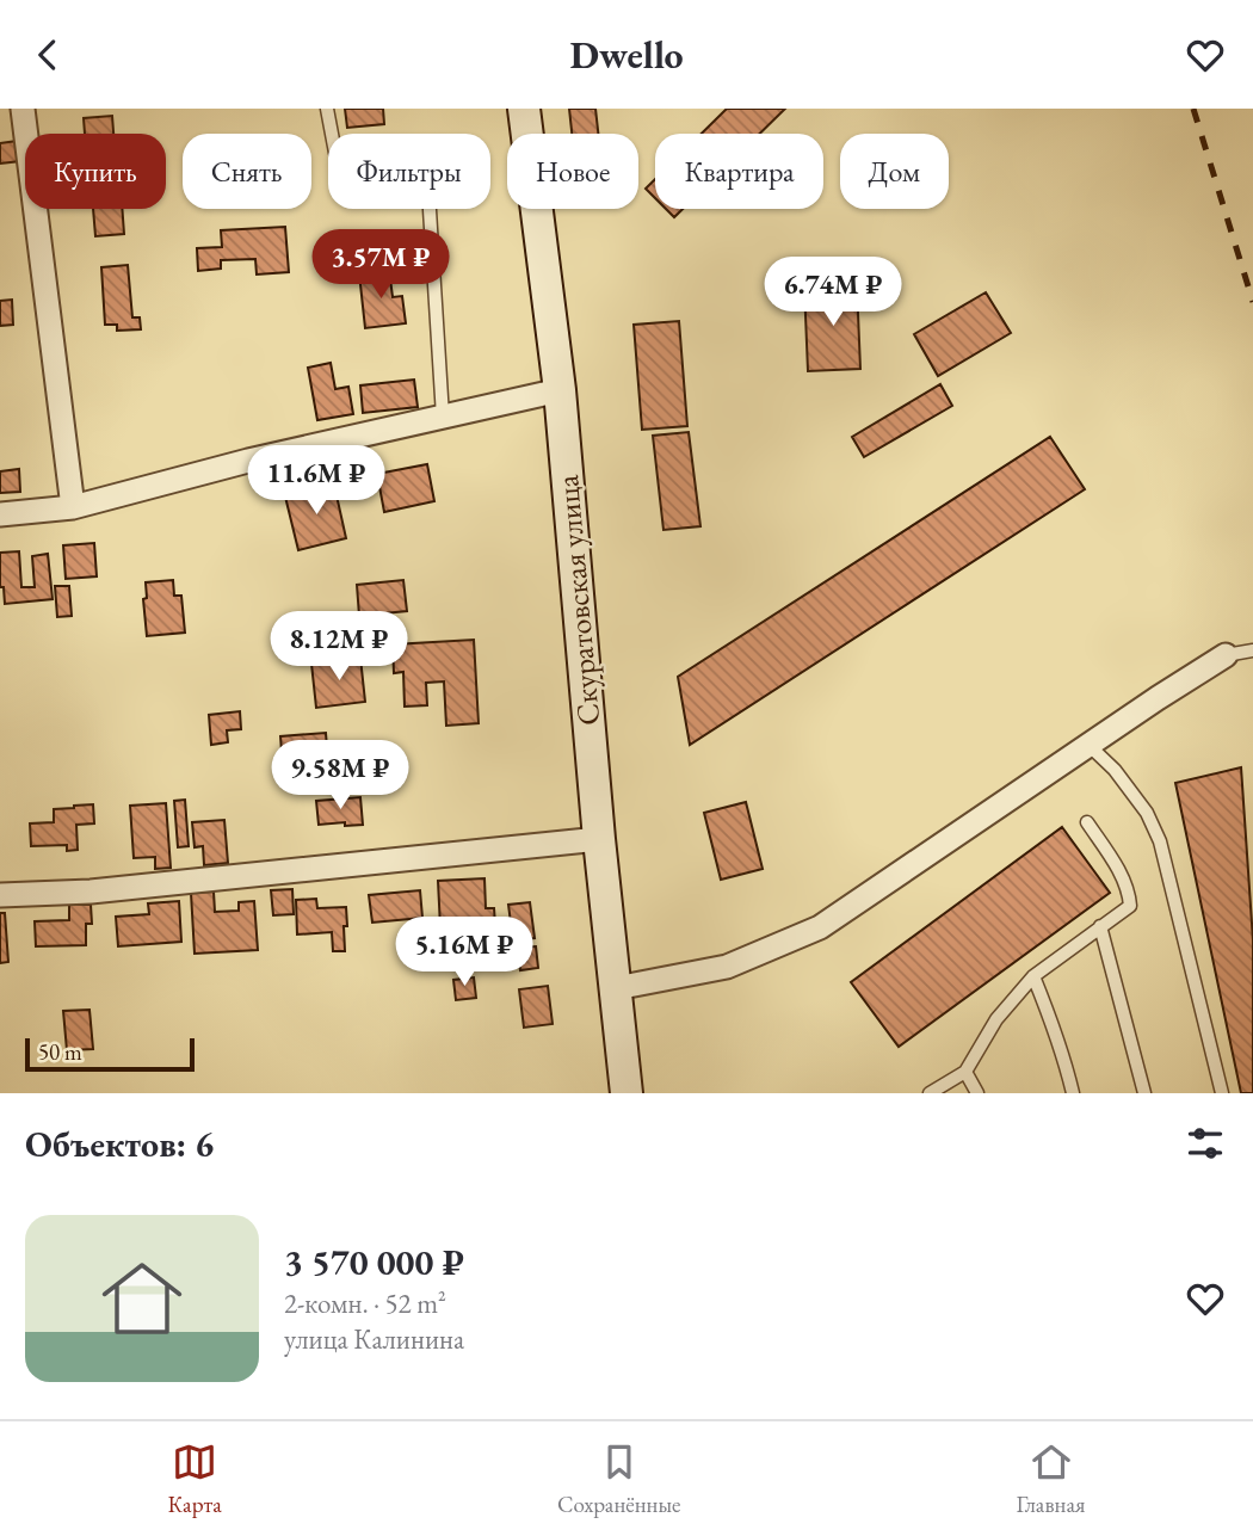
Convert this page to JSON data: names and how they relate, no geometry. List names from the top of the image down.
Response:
{
  "streets": {
    "street": ["Скуратовская улица"]
  },
  "scale_bar": "50 m",
  "page": {
    "header": "Dwello",
    "chip": [
      "Купить",
      "Снять",
      "Фильтры",
      "Новое",
      "Квартира",
      "Дом"
    ],
    "price": [
      "3.57M ₽",
      "6.74M ₽",
      "11.6M ₽",
      "8.12M ₽",
      "9.58M ₽",
      "5.16M ₽"
    ],
    "scale": "50 m",
    "heading": "Объектов: 6",
    "list": [
      {
        "name": "3 570 000 ₽",
        "note": "2-комн. · 52 m² · улица Калинина"
      }
    ],
    "tabs": ["Карта", "Сохранённые", "Главная"]
  }
}
